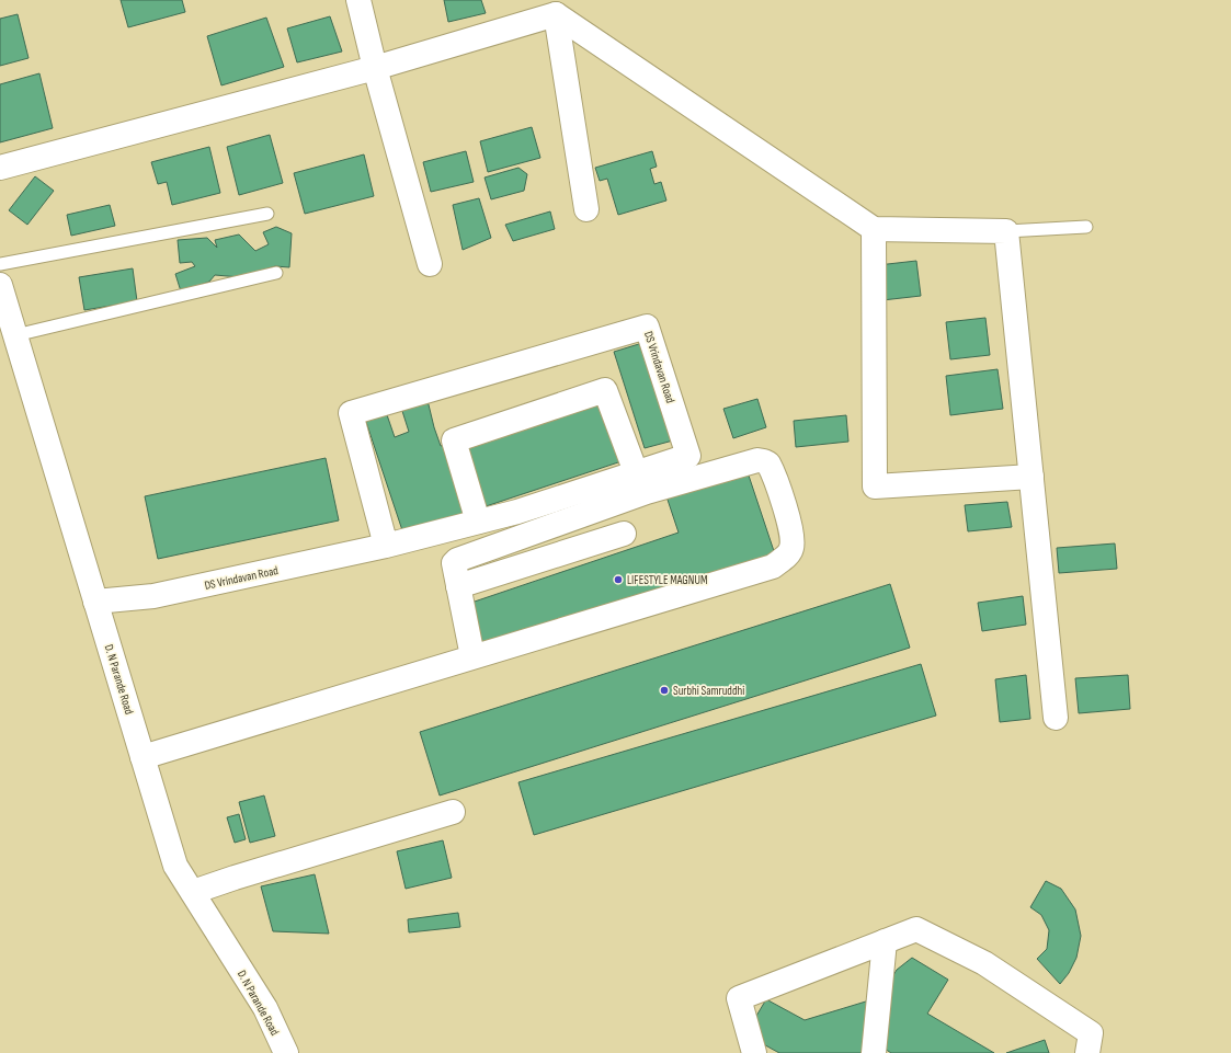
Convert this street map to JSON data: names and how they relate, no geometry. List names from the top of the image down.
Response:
{
  "streets": {
    "street": ["DS Vrindavan Road", "D. N Parande Road"]
  },
  "crossings": [
    ["DS Vrindavan Road", "D. N Parande Road"]
  ],
  "places": ["LIFESTYLE MAGNUM", "Surbhi Samruddhi"]
}
